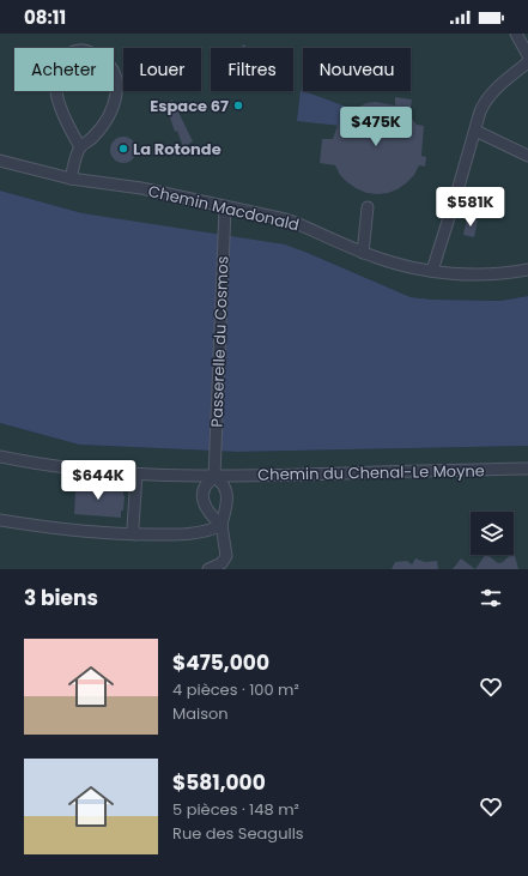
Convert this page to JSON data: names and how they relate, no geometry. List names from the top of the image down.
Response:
{
  "streets": {
    "street": ["Chemin Macdonald", "Passerelle du Cosmos", "Chemin du Chenal-Le Moyne"]
  },
  "crossings": [
    ["Chemin Macdonald", "Passerelle du Cosmos"],
    ["Passerelle du Cosmos", "Chemin du Chenal-Le Moyne"]
  ],
  "places": ["Espace 67", "La Rotonde"],
  "page": {
    "status": "08:11",
    "chip": [
      "Acheter",
      "Louer",
      "Filtres",
      "Nouveau"
    ],
    "price": ["$475K", "$581K", "$644K"],
    "heading": "3 biens",
    "list": [
      {
        "name": "$475,000",
        "note": "4 pièces · 100 m² · Maison"
      },
      {
        "name": "$581,000",
        "note": "5 pièces · 148 m² · Rue des Seagulls"
      }
    ]
  }
}
